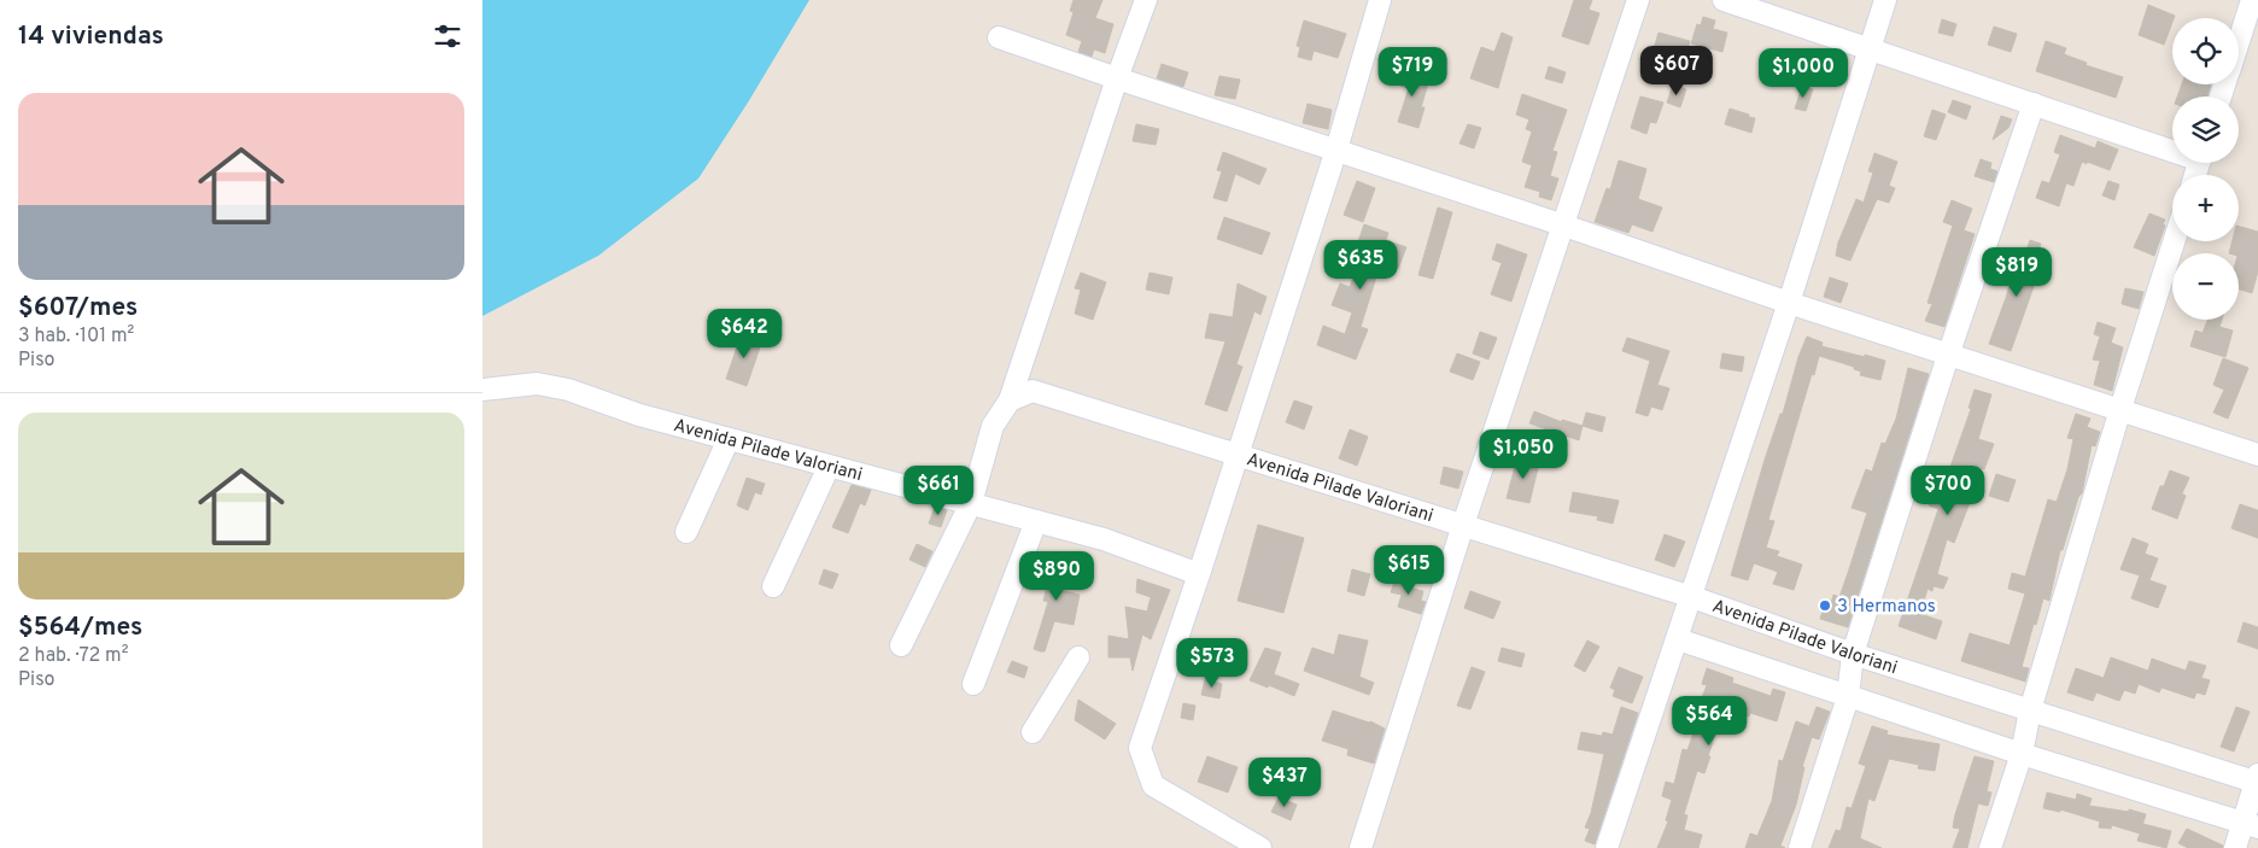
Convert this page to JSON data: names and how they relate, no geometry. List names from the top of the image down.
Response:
{
  "streets": {
    "street": ["Avenida Pilade Valoriani"]
  },
  "places": ["3 Hermanos"],
  "page": {
    "heading": "14 viviendas",
    "map_buttons": ["+", "−"],
    "price": [
      "$607",
      "$719",
      "$1,000",
      "$635",
      "$819",
      "$642",
      "$1,050",
      "$661",
      "$700",
      "$615",
      "$890",
      "$573",
      "$564",
      "$437"
    ],
    "list": [
      {
        "name": "$607/mes",
        "note": "3 hab. · 101 m² · Piso"
      },
      {
        "name": "$564/mes",
        "note": "2 hab. · 72 m² · Piso"
      }
    ]
  }
}
